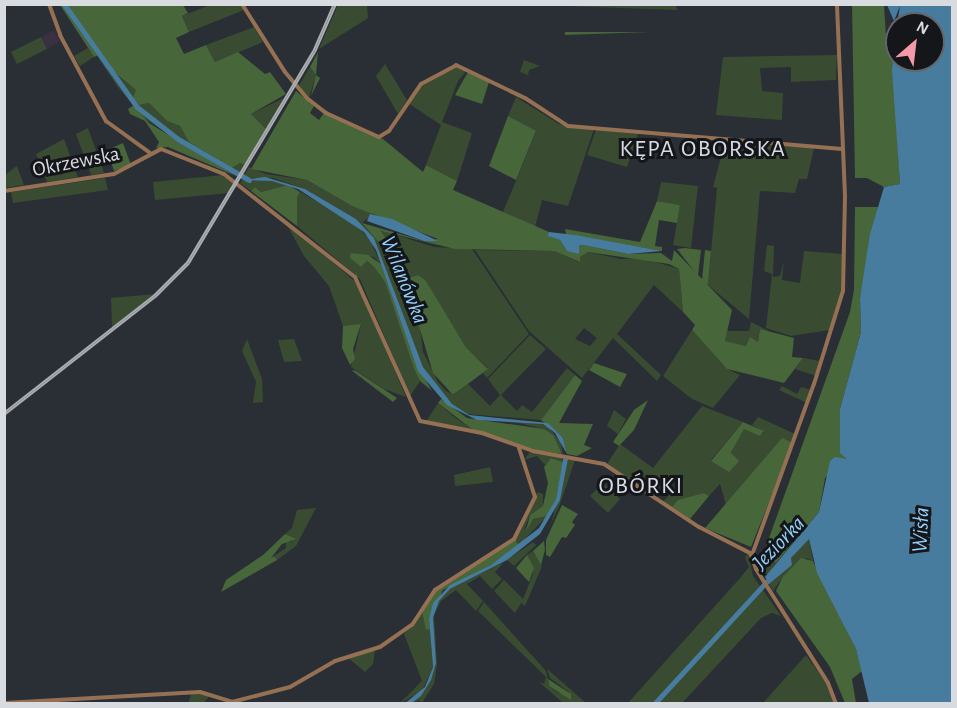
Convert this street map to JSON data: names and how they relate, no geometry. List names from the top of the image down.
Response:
{
  "streets": {
    "street": ["Okrzewska"]
  },
  "districts": ["KĘPA OBORSKA", "OBÓRKI"],
  "water": ["Wilanówka", "Wisła", "Jeziorka"],
  "north": "top right"
}
